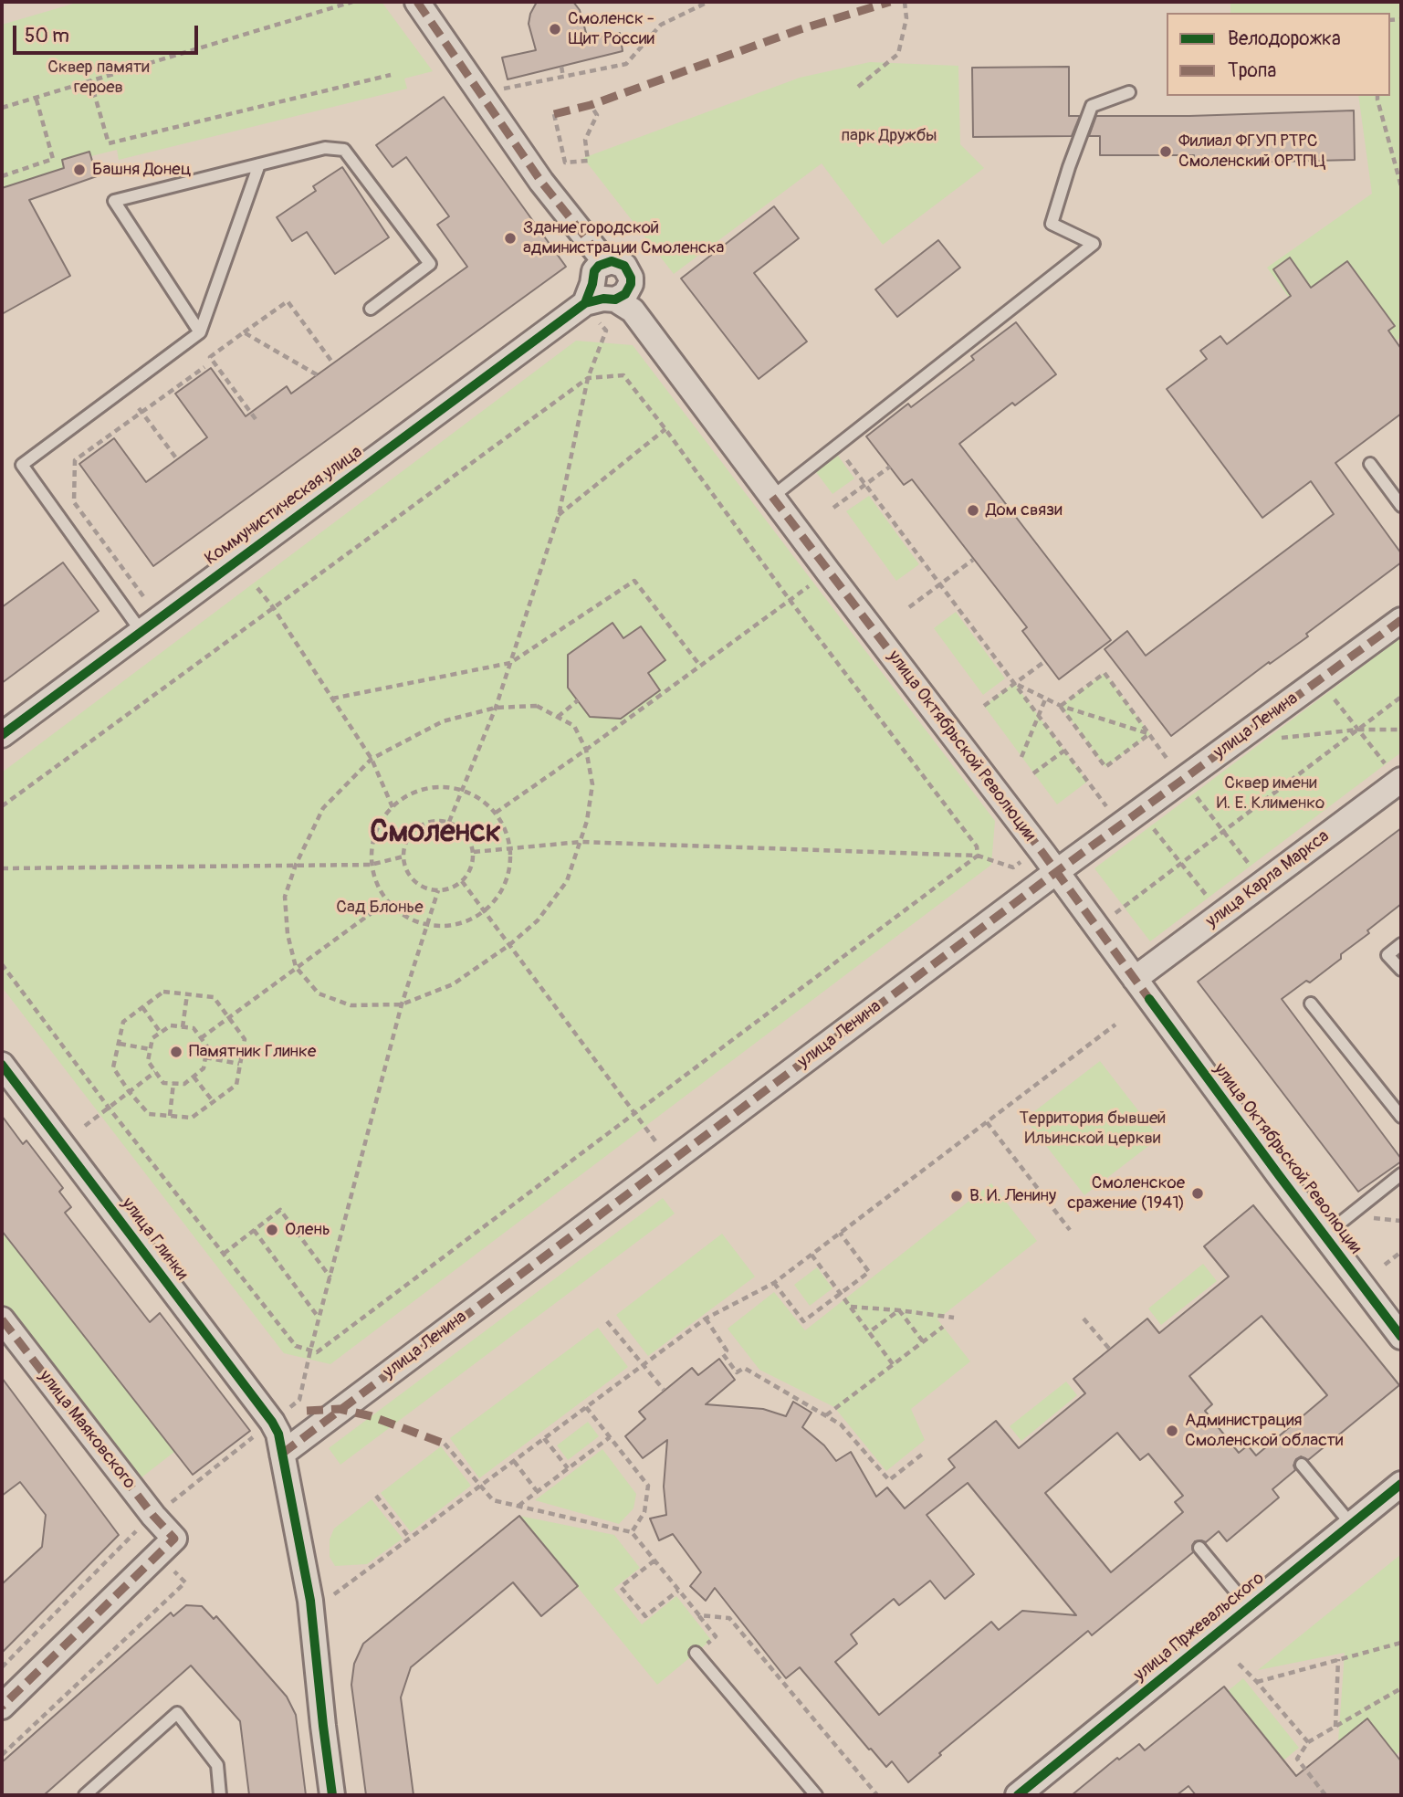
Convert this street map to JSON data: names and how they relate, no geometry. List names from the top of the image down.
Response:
{
  "streets": {
    "street": [
      "Коммунистическая улица",
      "улица Ленина",
      "улица Октябрьской Революции",
      "улица Карла Маркса",
      "улица Глинки",
      "улица Маяковского",
      "улица Пржевальского"
    ]
  },
  "crossings": [
    ["улица Ленина", "улица Октябрьской Революции"],
    ["улица Ленина", "улица Глинки"],
    ["улица Октябрьской Революции", "улица Карла Маркса"]
  ],
  "districts": ["Смоленск"],
  "parks": [
    "Сквер памяти героев",
    "парк Дружбы",
    "Сквер имени И. Е. Клименко",
    "Сад Блонье",
    "Территория бывшей Ильинской церкви"
  ],
  "places": [
    "Смоленск - Щит России",
    "Филиал ФГУП РТРС Смоленский ОРТПЦ",
    "Башня Донец",
    "Здание городской администрации Смоленска",
    "Дом связи",
    "Памятник Глинке",
    "Смоленское сражение (1941)",
    "В. И. Ленину",
    "Олень",
    "Администрация Смоленской области"
  ],
  "legend": ["Велодорожка", "Тропа"],
  "scale_bar": "50 m"
}
